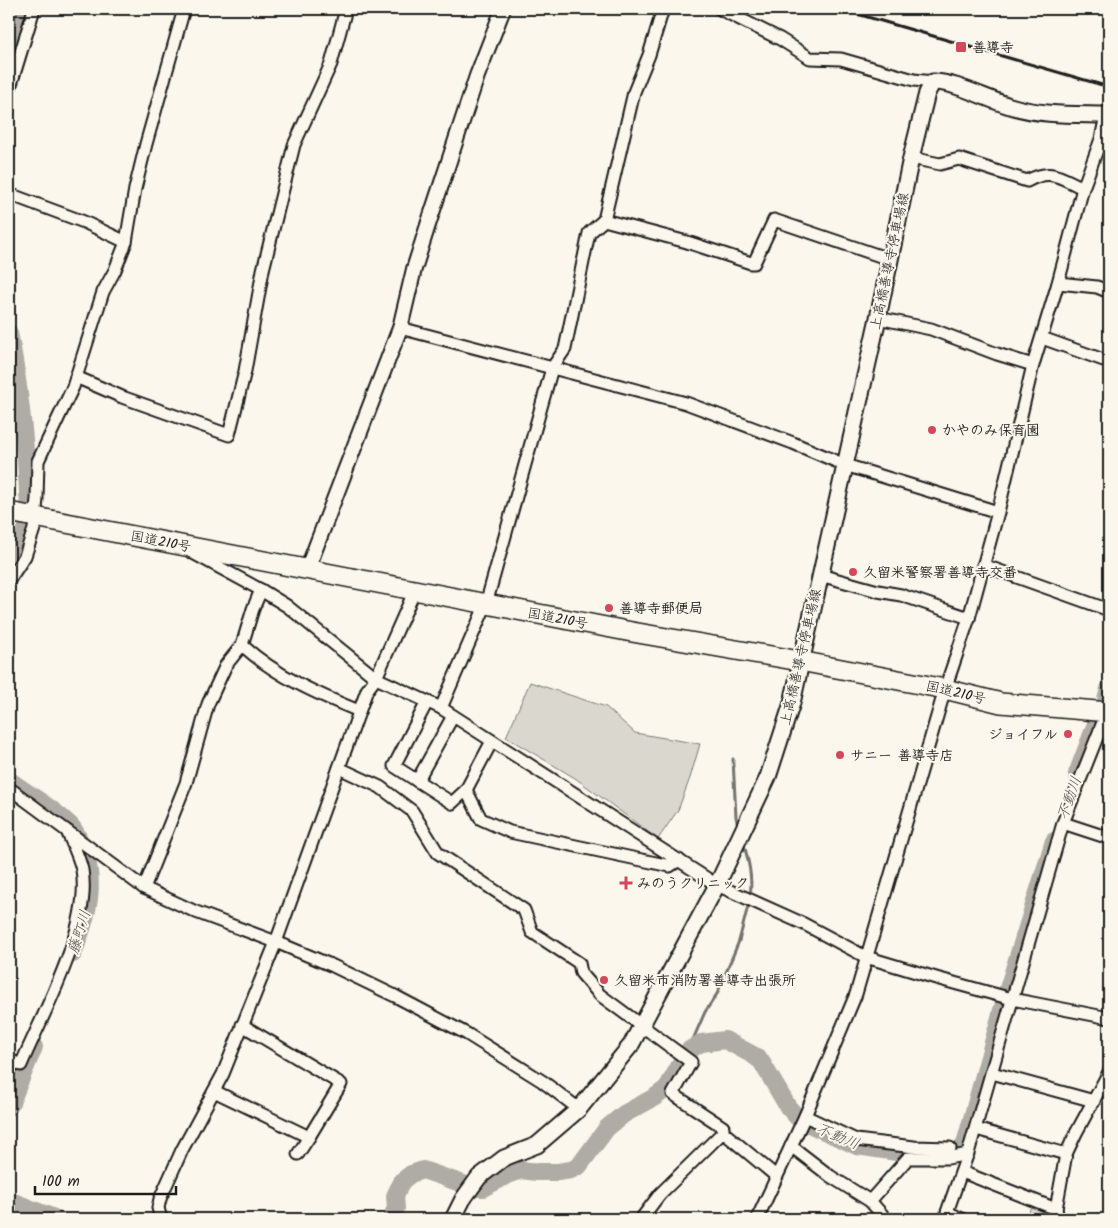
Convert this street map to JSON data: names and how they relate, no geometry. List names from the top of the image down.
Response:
{
  "streets": {
    "highway": ["国道210号"],
    "main road": ["上高橋善導寺停車場線"]
  },
  "crossings": [
    ["上高橋善導寺停車場線", "国道210号"]
  ],
  "water": ["不動川", "藤町川"],
  "places": {
    "transit": ["善導寺"],
    "other": [
      "かやのみ保育園",
      "久留米警察署善導寺交番",
      "善導寺郵便局",
      "ジョイフル",
      "サニー 善導寺店",
      "久留米市消防署善導寺出張所"
    ],
    "health": ["みのうクリニック"]
  },
  "scale_bar": "100 m"
}
